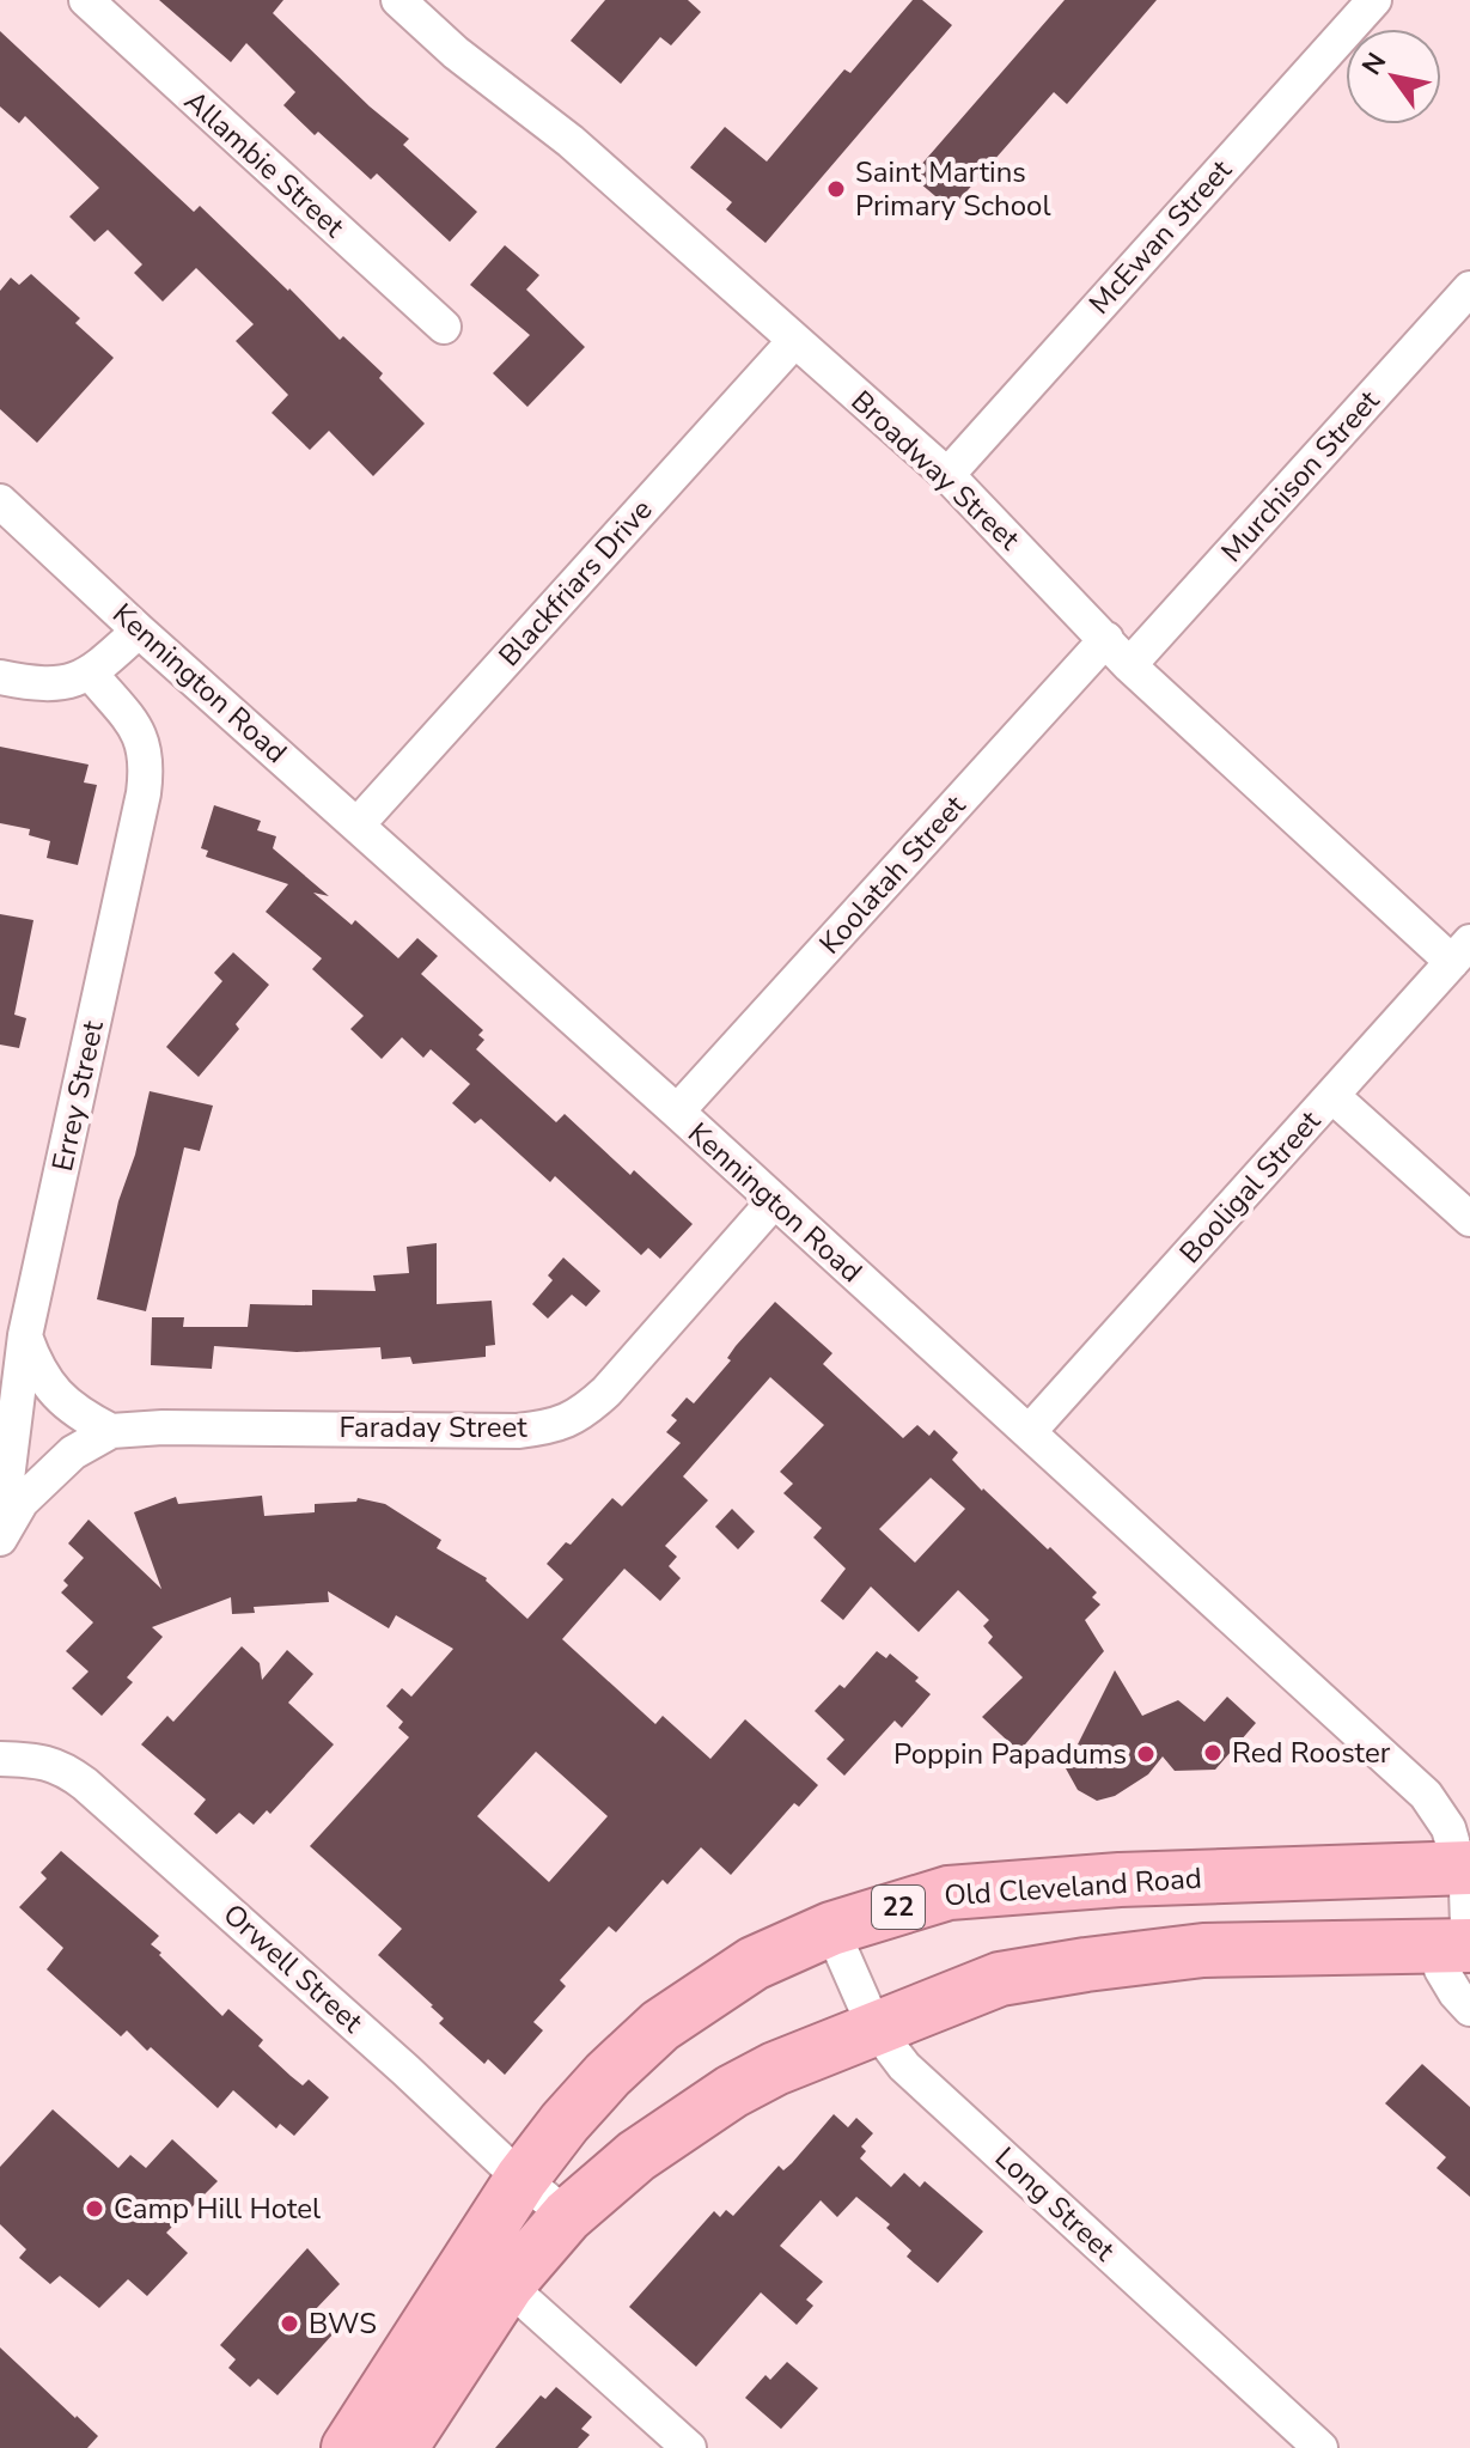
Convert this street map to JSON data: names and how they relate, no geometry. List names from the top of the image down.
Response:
{
  "streets": {
    "highway": ["Old Cleveland Road", "22"],
    "street": [
      "Allambie Street",
      "McEwan Street",
      "Broadway Street",
      "Murchison Street",
      "Blackfriars Drive",
      "Kennington Road",
      "Koolatah Street",
      "Errey Street",
      "Booligal Street",
      "Faraday Street",
      "Orwell Street",
      "Long Street"
    ]
  },
  "crossings": [
    ["McEwan Street", "Broadway Street"],
    ["Broadway Street", "Murchison Street"],
    ["Broadway Street", "Blackfriars Drive"],
    ["Broadway Street", "Koolatah Street"],
    ["Broadway Street", "Booligal Street"],
    ["Blackfriars Drive", "Kennington Road"],
    ["Kennington Road", "Koolatah Street"],
    ["Kennington Road", "Booligal Street"],
    ["Kennington Road", "Faraday Street"],
    ["Kennington Road", "Old Cleveland Road"],
    ["Errey Street", "Faraday Street"],
    ["Old Cleveland Road", "Orwell Street"],
    ["Old Cleveland Road", "Long Street"]
  ],
  "places": [
    "Saint Martins Primary School",
    "Red Rooster",
    "Poppin Papadums",
    "Camp Hill Hotel",
    "BWS"
  ],
  "north": "top left"
}
